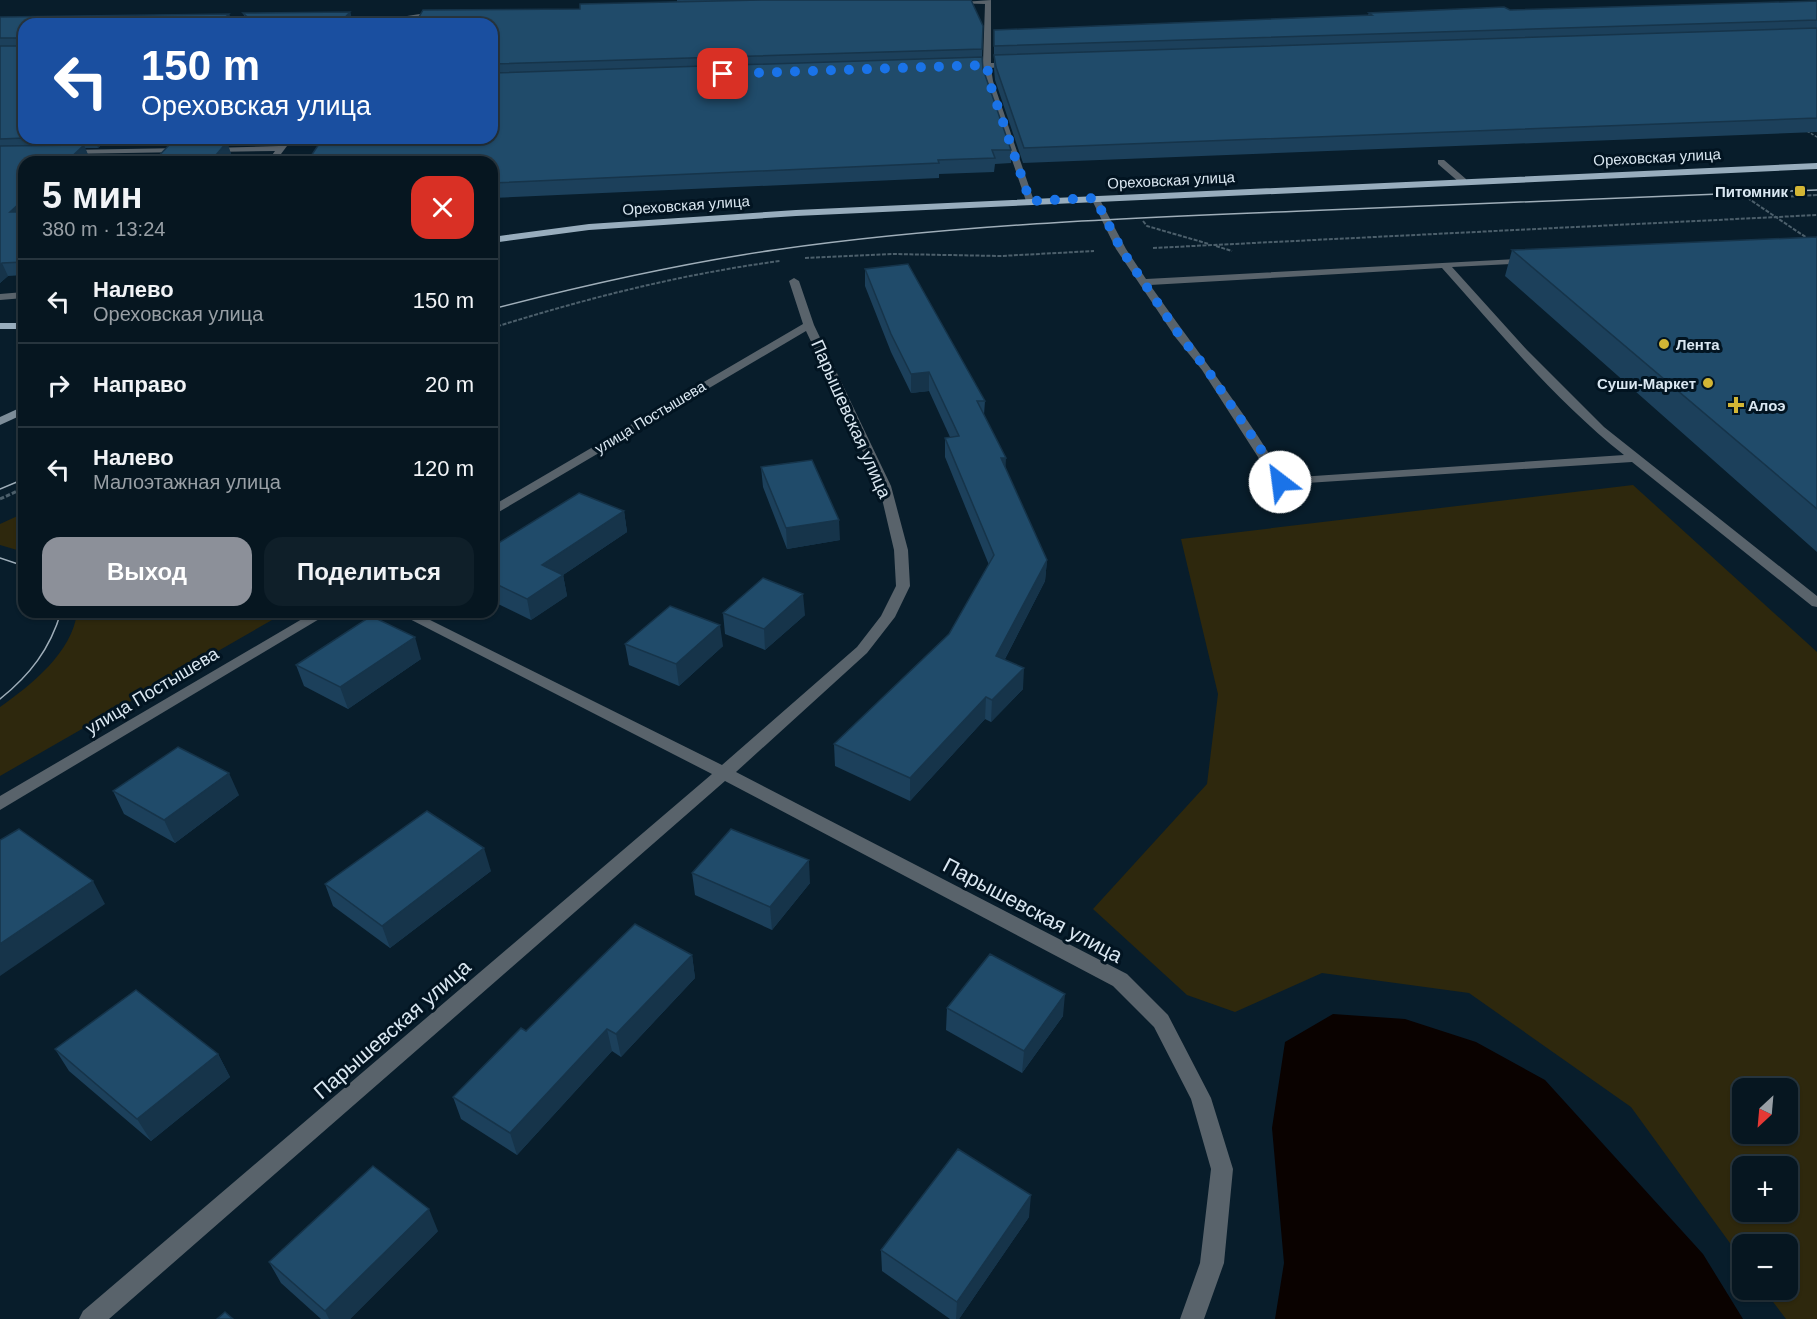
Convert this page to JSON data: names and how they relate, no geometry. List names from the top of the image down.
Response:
{
  "streets": {
    "main road": ["Ореховская улица"],
    "street": ["улица Постышева", "Парышевская улица"]
  },
  "crossings": [
    ["улица Постышева", "Парышевская улица"]
  ],
  "places": {
    "transit": ["Питомник"],
    "other": ["Лента", "Суши-Маркет"],
    "health": ["Алоэ"]
  },
  "north": "bottom left",
  "page": {
    "turn": ["150 m", "Ореховская улица"],
    "heading": ["5 мин", "380 m · 13:24"],
    "list": [
      {
        "name": "Налево",
        "note": "Ореховская улица",
        "value": "150 m"
      },
      {
        "name": "Направо",
        "value": "20 m"
      },
      {
        "name": "Налево",
        "note": "Малоэтажная улица",
        "value": "120 m"
      }
    ],
    "buttons": ["Выход", "Поделиться"],
    "map_buttons": ["+", "−"]
  }
}
